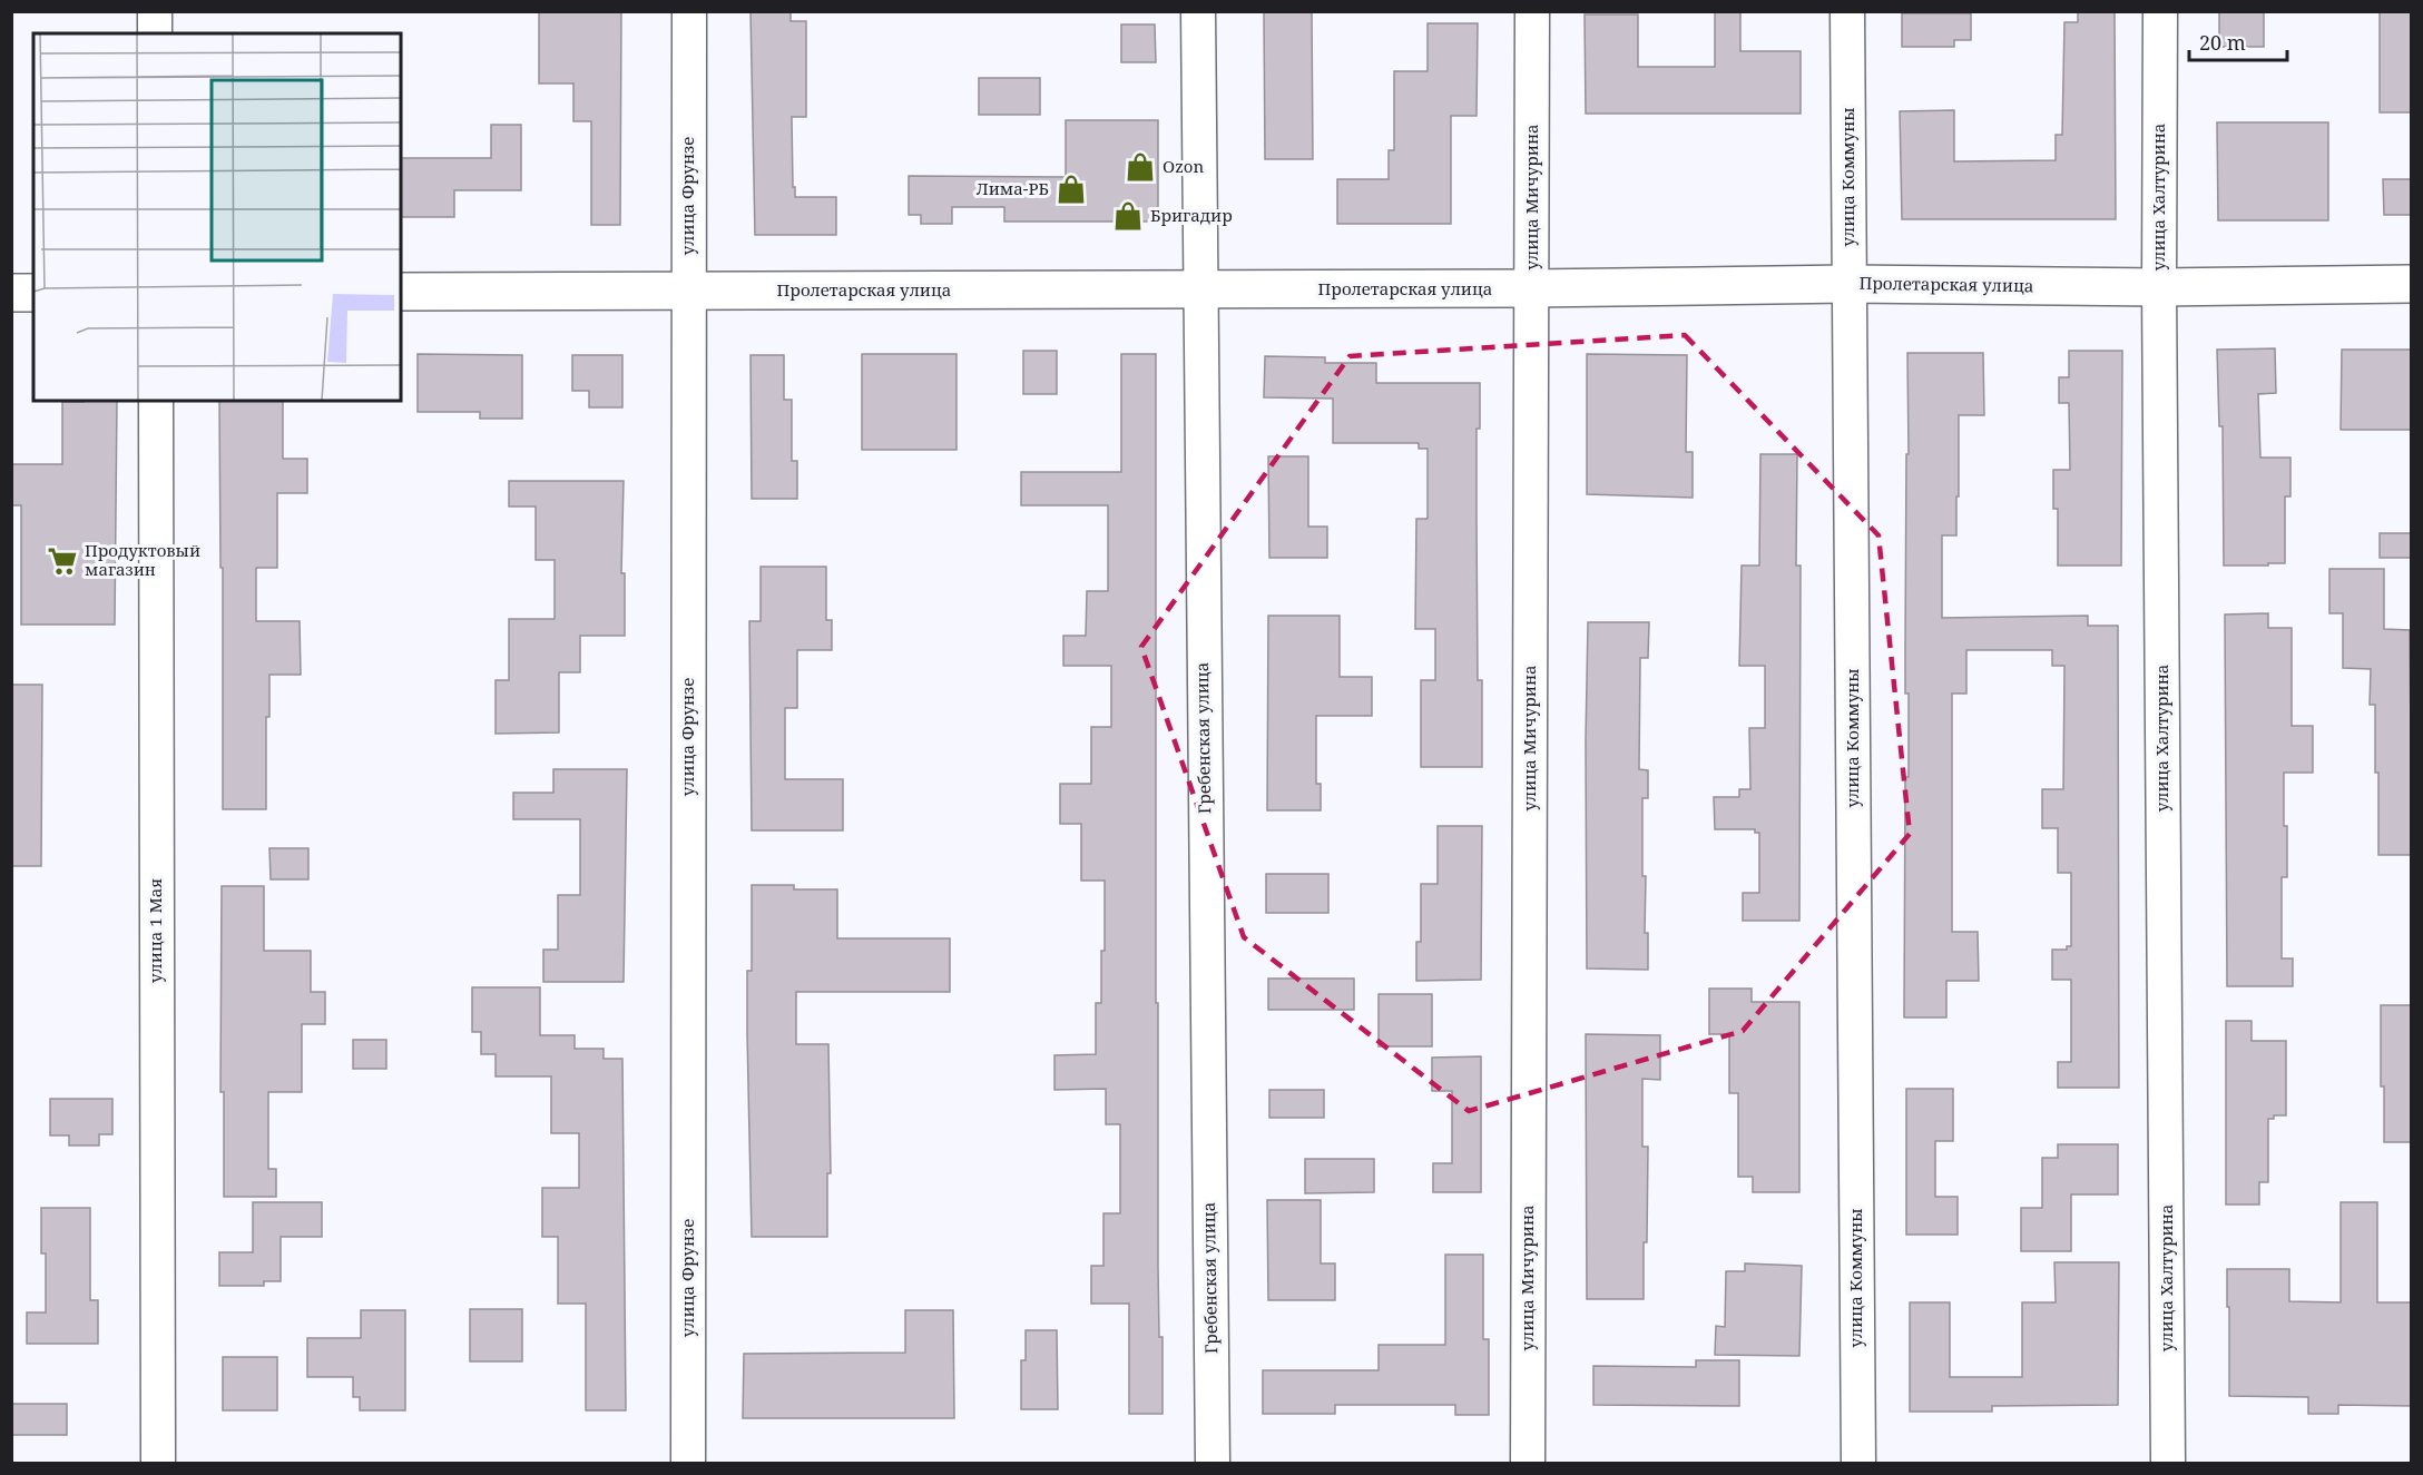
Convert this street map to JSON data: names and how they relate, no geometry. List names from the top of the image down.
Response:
{
  "streets": {
    "main road": ["Пролетарская улица"],
    "street": [
      "улица Коммуны",
      "улица Фрунзе",
      "улица Мичурина",
      "улица Халтурина",
      "Гребенская улица",
      "улица 1 Мая"
    ]
  },
  "crossings": [
    ["улица Коммуны", "Пролетарская улица"],
    ["улица Фрунзе", "Пролетарская улица"],
    ["улица Мичурина", "Пролетарская улица"],
    ["улица Халтурина", "Пролетарская улица"],
    ["Пролетарская улица", "Гребенская улица"]
  ],
  "places": {
    "shop": ["Ozon", "Лима-РБ", "Бригадир"],
    "supermarket": ["Продуктовый магазин"]
  },
  "scale_bar": "20 m"
}
